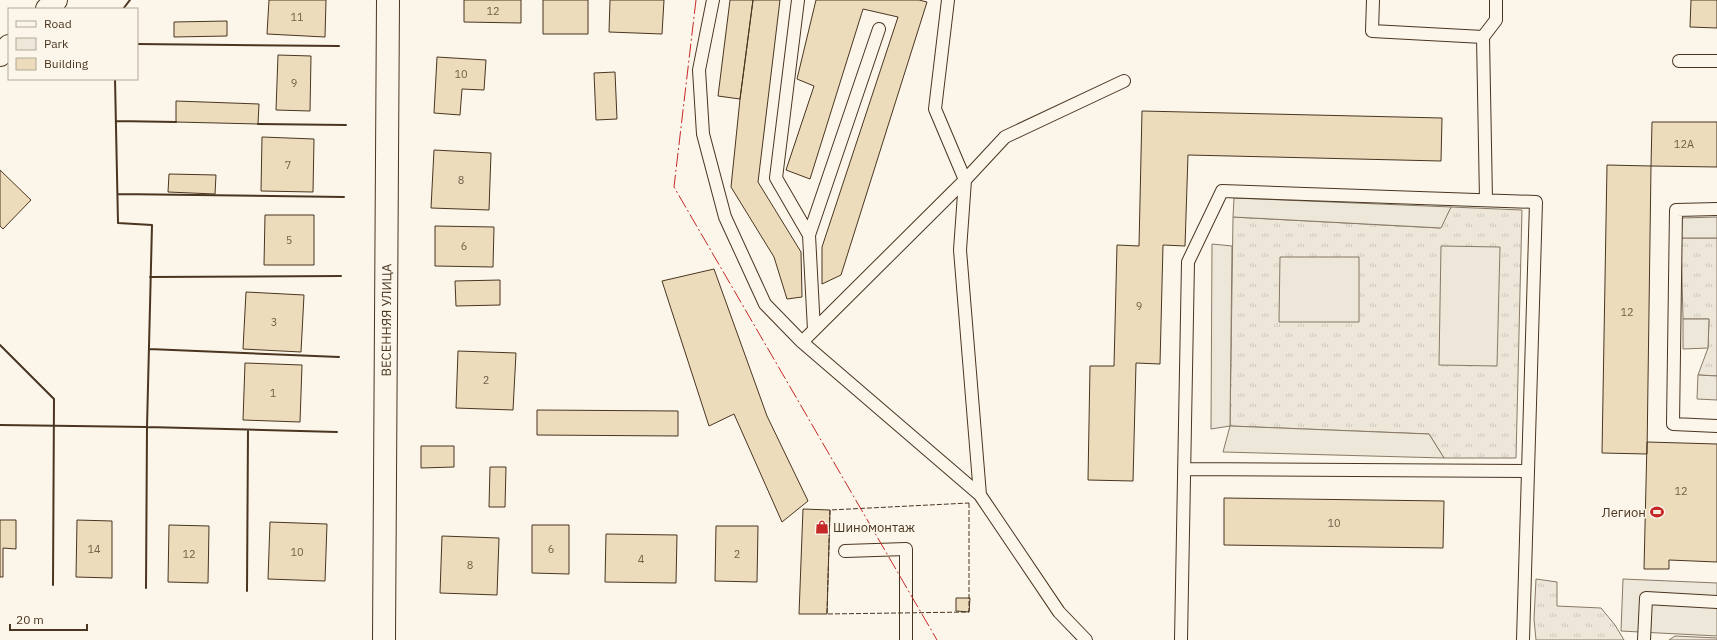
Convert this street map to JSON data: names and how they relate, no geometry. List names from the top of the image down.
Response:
{
  "streets": {
    "street": ["ВЕСЕННЯЯ УЛИЦА"]
  },
  "places": {
    "sports": ["Легион"],
    "shop": ["Шиномонтаж"]
  },
  "house_numbers": [
    "12",
    "11",
    "10",
    "9",
    "12А",
    "7",
    "8",
    "5",
    "6",
    "9",
    "12",
    "3",
    "2",
    "1",
    "12",
    "10",
    "14",
    "6",
    "10",
    "12",
    "2",
    "4",
    "8"
  ],
  "legend": ["Road", "Park", "Building"],
  "scale_bar": "20 m"
}
